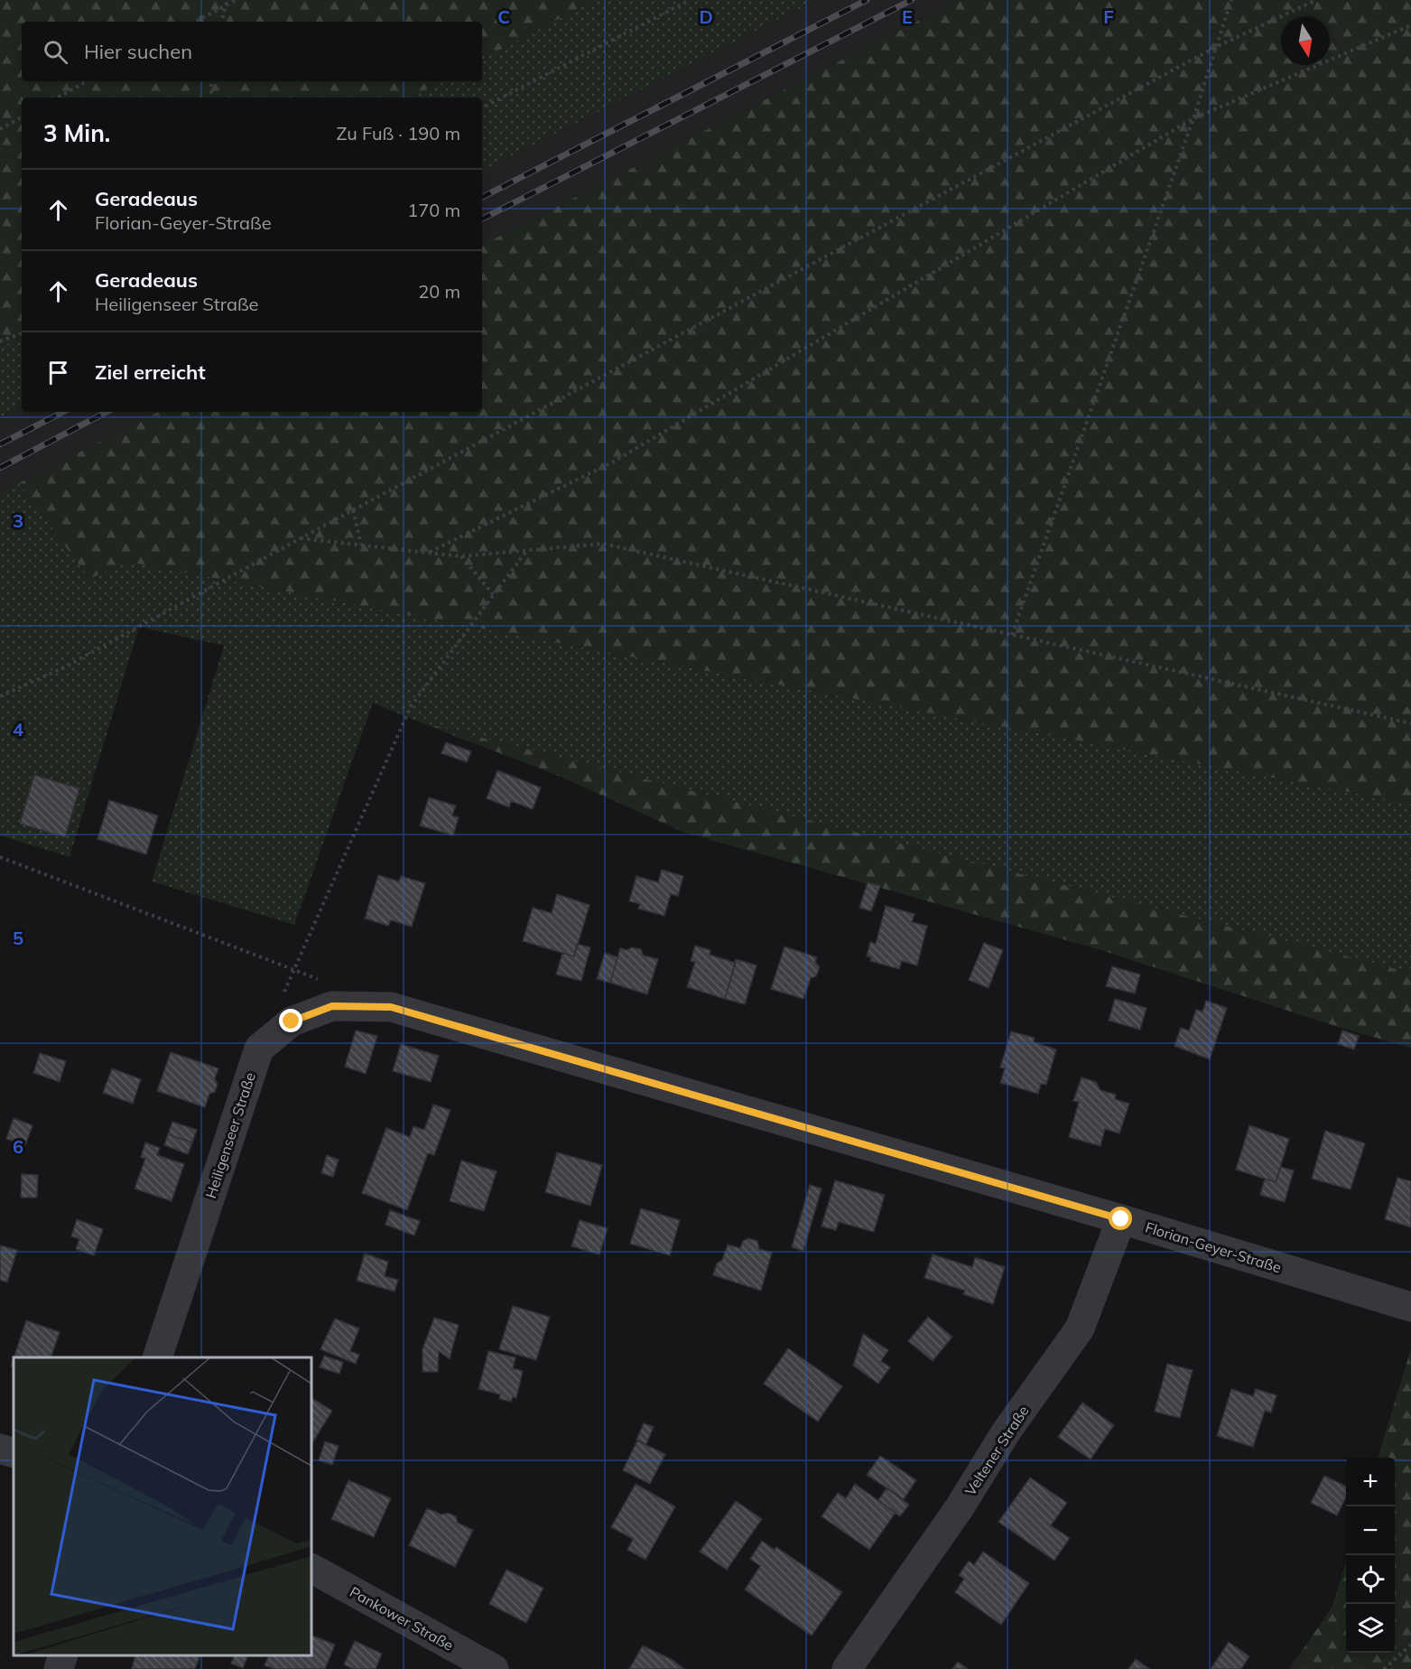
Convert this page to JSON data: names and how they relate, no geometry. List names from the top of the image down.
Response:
{
  "streets": {
    "street": [
      "Heiligenseer Straße",
      "Florian-Geyer-Straße",
      "Veltener Straße",
      "Pankower Straße"
    ]
  },
  "crossings": [
    ["Heiligenseer Straße", "Florian-Geyer-Straße"],
    ["Florian-Geyer-Straße", "Veltener Straße"]
  ],
  "north": "bottom",
  "page": {
    "search": "Hier suchen",
    "heading": ["3 Min.", "Zu Fuß · 190 m"],
    "list": [
      ["Geradeaus", "Florian-Geyer-Straße", "170 m"],
      ["Geradeaus", "Heiligenseer Straße", "20 m"],
      "Ziel erreicht"
    ],
    "map_buttons": ["+", "−"]
  },
  "grid": {
    "columns": [
      "C",
      "D",
      "E",
      "F"
    ],
    "rows": [
      "3",
      "4",
      "5",
      "6"
    ]
  }
}
